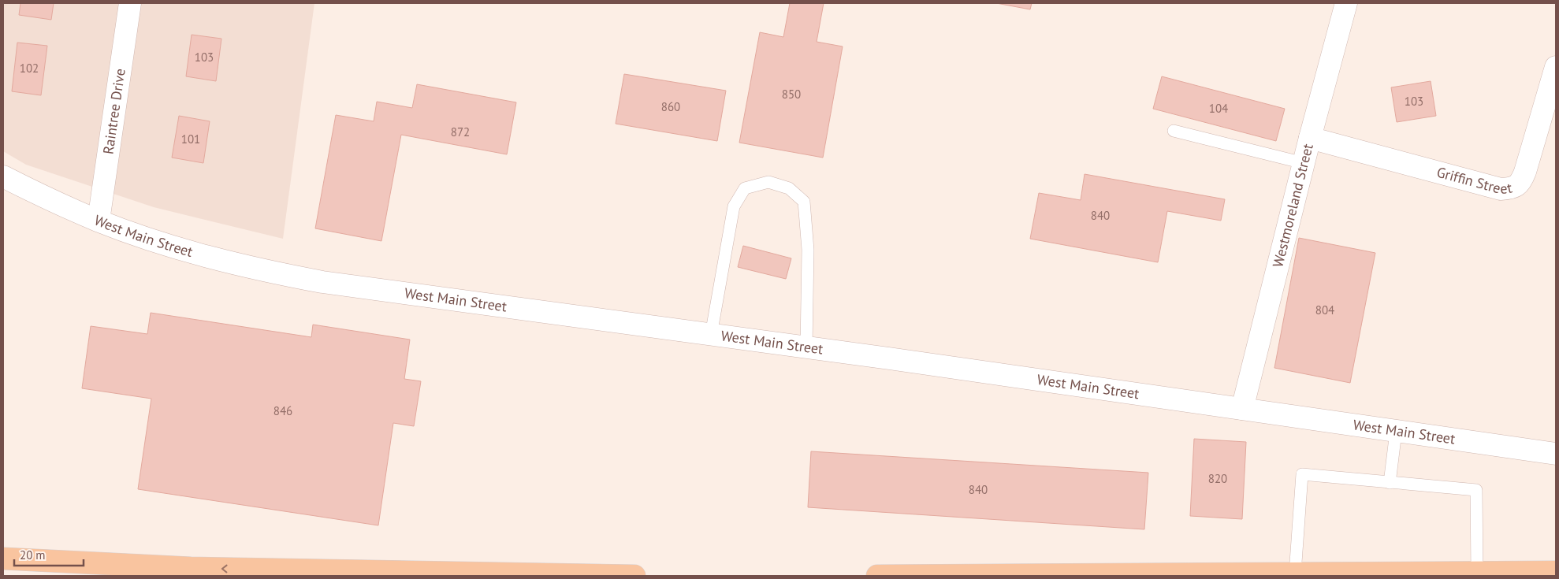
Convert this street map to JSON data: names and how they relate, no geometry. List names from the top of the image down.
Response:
{
  "streets": {
    "street": [
      "Raintree Drive",
      "Griffin Street",
      "Westmoreland Street",
      "West Main Street"
    ]
  },
  "crossings": [
    ["Raintree Drive", "West Main Street"],
    ["Griffin Street", "Westmoreland Street"],
    ["Westmoreland Street", "West Main Street"]
  ],
  "house_numbers": [
    "103",
    "102",
    "850",
    "103",
    "860",
    "104",
    "872",
    "101",
    "840",
    "804",
    "846",
    "820",
    "840"
  ],
  "scale_bar": "20 m"
}
